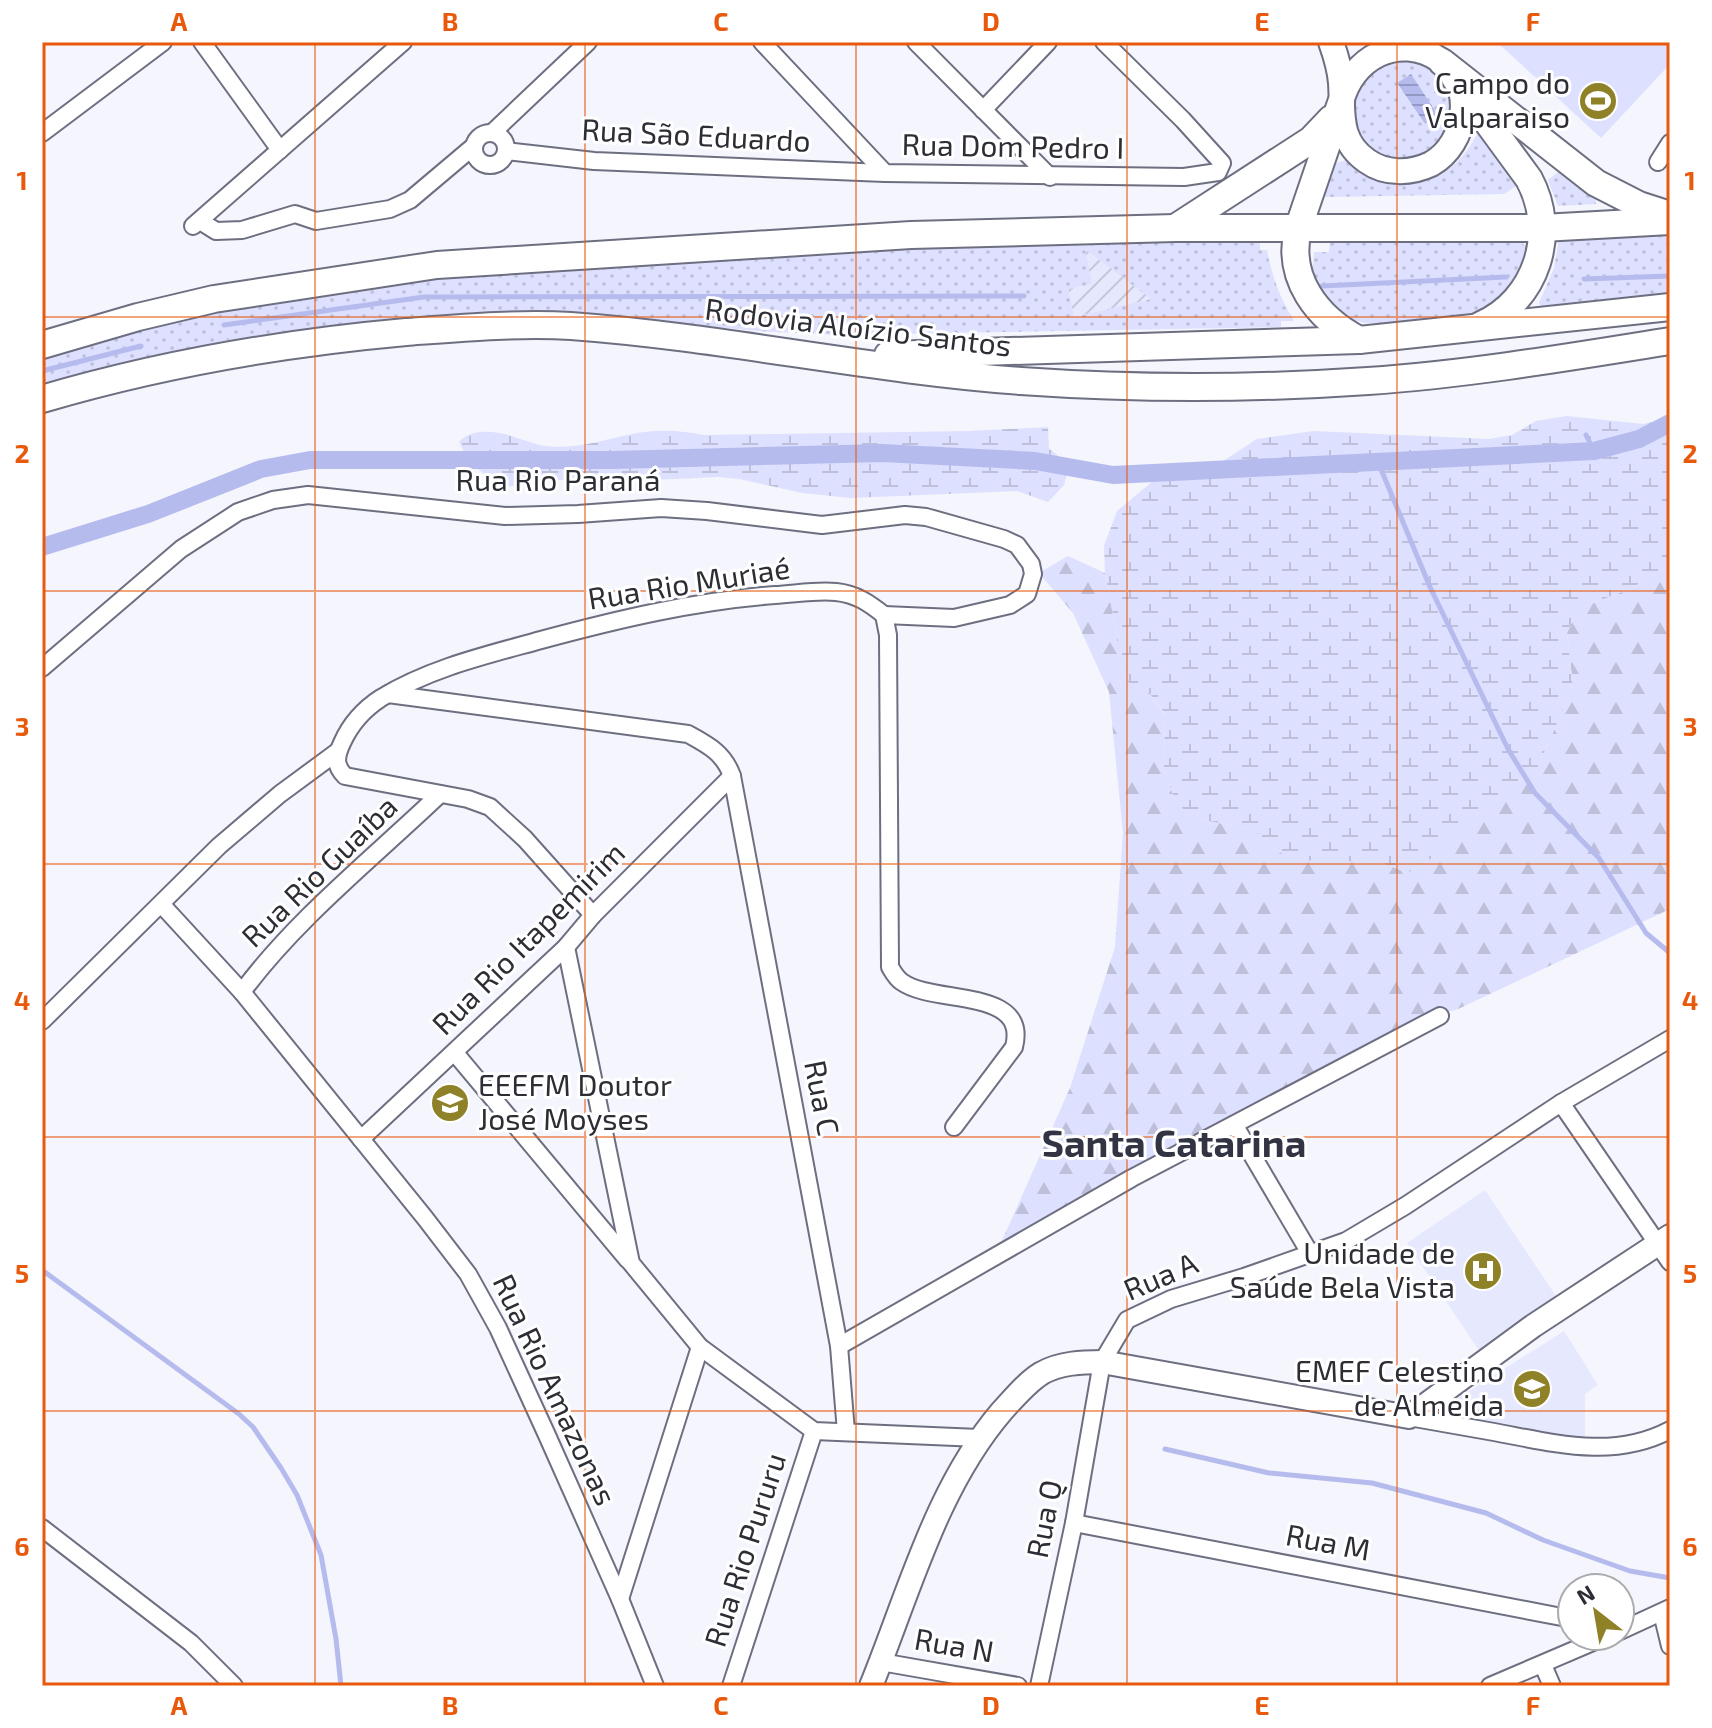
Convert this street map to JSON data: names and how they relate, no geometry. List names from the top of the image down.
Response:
{
  "streets": {
    "main road": ["Rodovia Aloízio Santos"],
    "street": [
      "Rua São Eduardo",
      "Rua Dom Pedro I",
      "Rua Rio Paraná",
      "Rua Rio Muriaé",
      "Rua Rio Guaíba",
      "Rua Rio Itapemirim",
      "Rua C",
      "Rua A",
      "Rua Rio Amazonas",
      "Rua Q",
      "Rua M",
      "Rua Rio Pururu",
      "Rua N"
    ]
  },
  "crossings": [
    ["Rua São Eduardo", "Rua Dom Pedro I"],
    ["Rua Rio Paraná", "Rua Rio Muriaé"],
    ["Rua Rio Guaíba", "Rua Rio Amazonas"],
    ["Rua Rio Itapemirim", "Rua C"],
    ["Rua Rio Itapemirim", "Rua Rio Amazonas"],
    ["Rua A", "Rua Q"],
    ["Rua Q", "Rua M"]
  ],
  "districts": ["Santa Catarina"],
  "places": {
    "sports": ["Campo do Valparaiso"],
    "school or university": ["EEEFM Doutor José Moyses", "EMEF Celestino de Almeida"],
    "hospital": ["Unidade de Saúde Bela Vista"]
  },
  "north": "top left",
  "grid": {
    "columns": [
      "A",
      "B",
      "C",
      "D",
      "E",
      "F"
    ],
    "rows": [
      "1",
      "2",
      "3",
      "4",
      "5",
      "6"
    ]
  }
}
